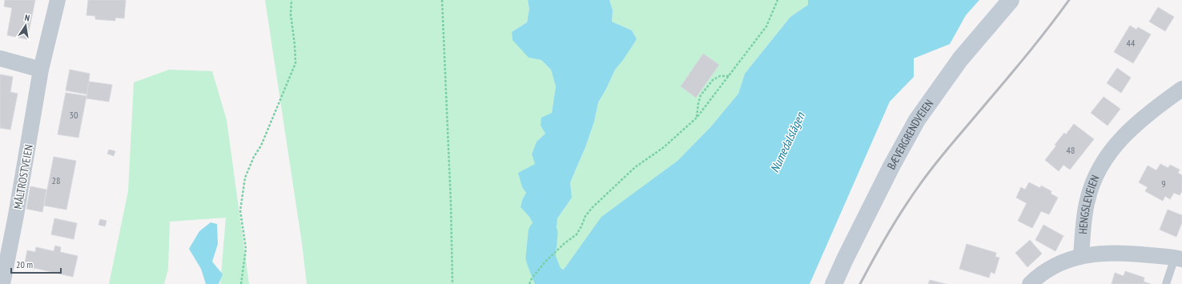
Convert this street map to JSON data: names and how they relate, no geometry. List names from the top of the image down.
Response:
{
  "streets": {
    "main road": ["BÆVERGRENDVEIEN"],
    "street": ["MÅLTROSTVEIEN", "HENGSLEVEIEN"]
  },
  "water": ["Numedalslågen"],
  "house_numbers": [
    "44",
    "30",
    "48",
    "28",
    "9"
  ],
  "scale_bar": "20 m",
  "north": "top"
}
